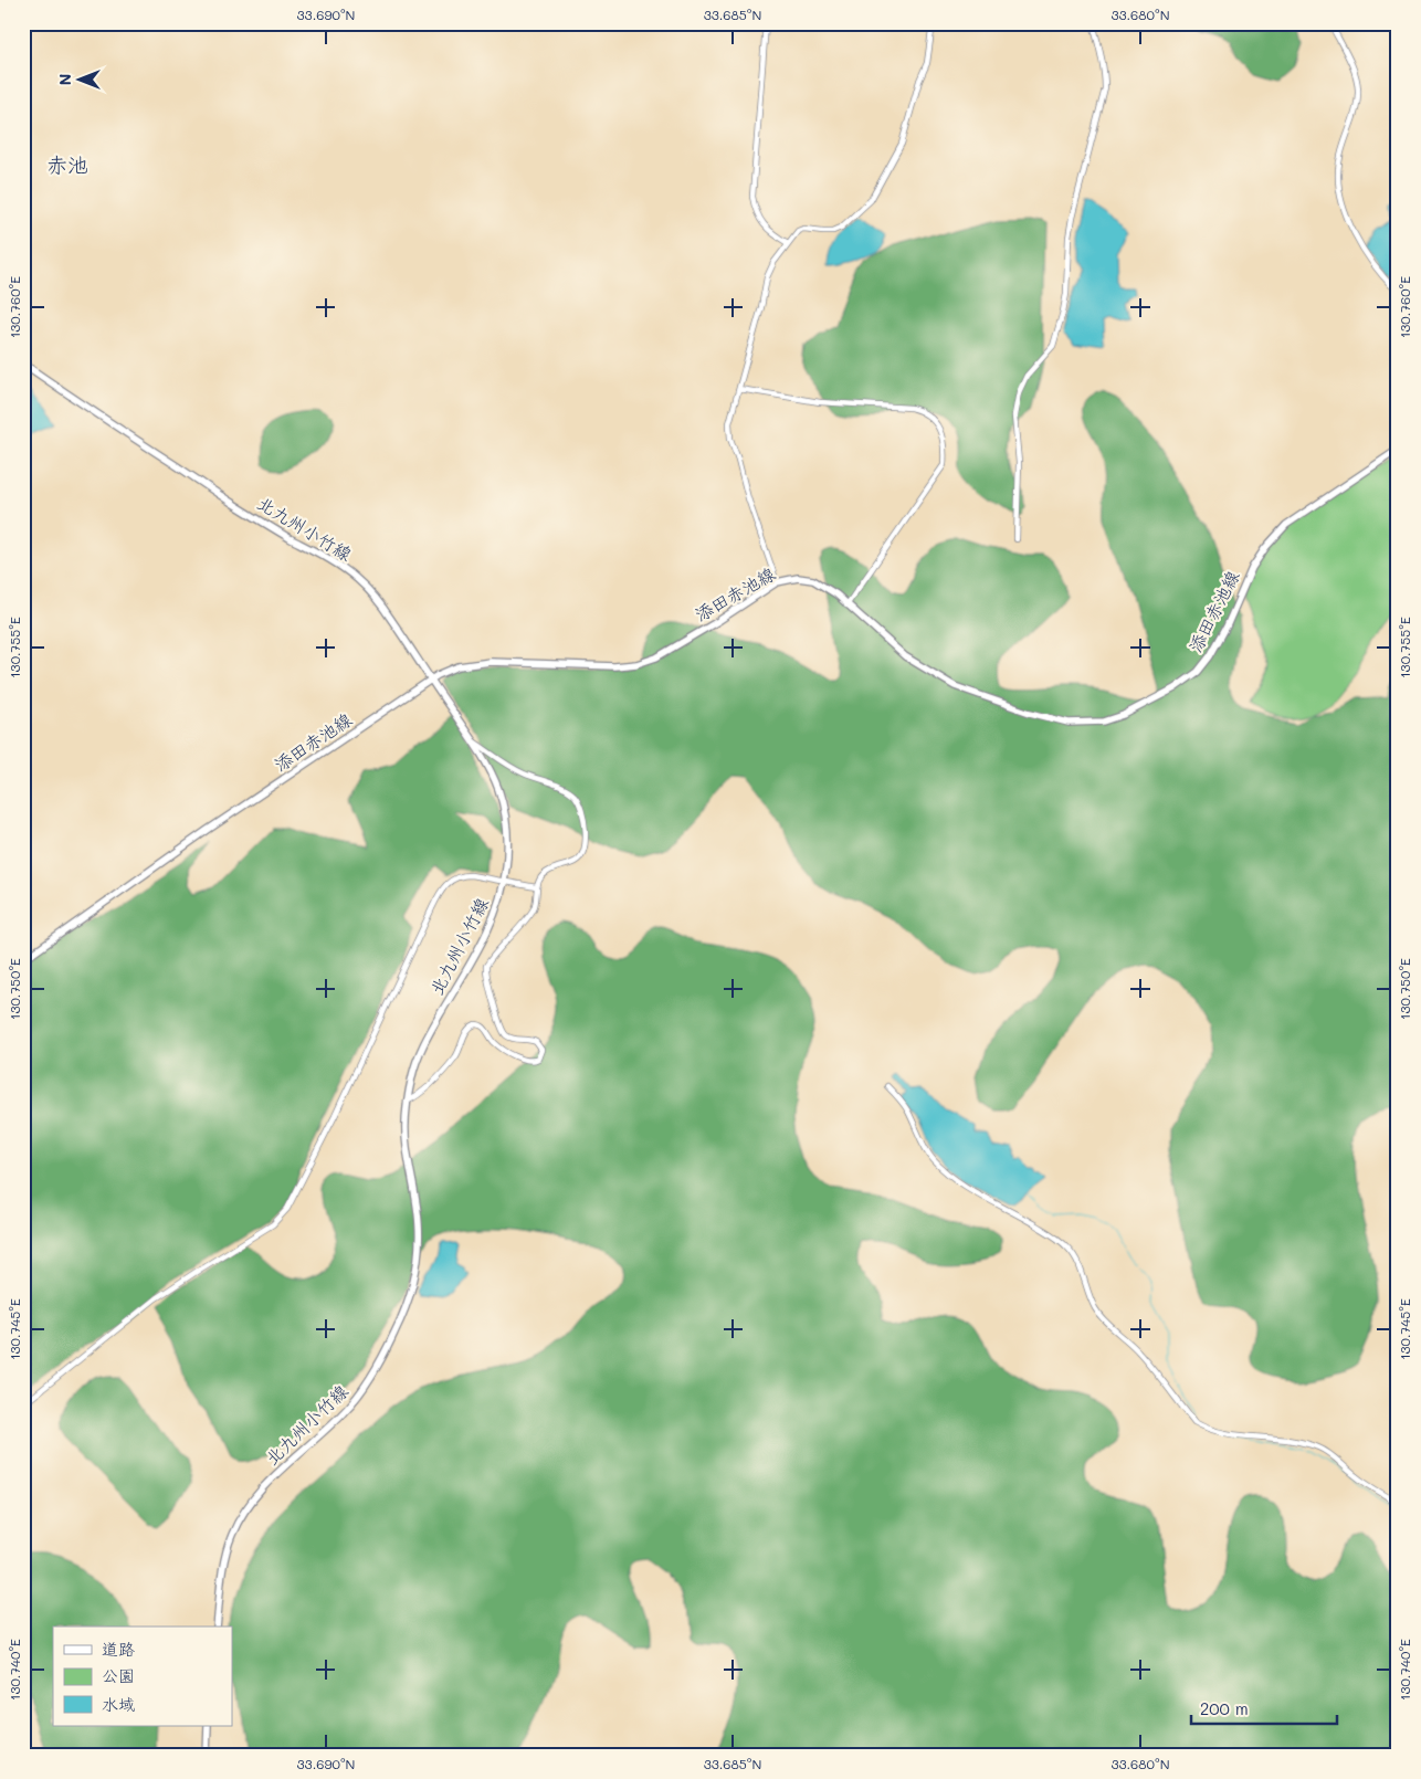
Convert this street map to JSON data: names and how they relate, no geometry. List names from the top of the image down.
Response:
{
  "streets": {
    "main road": ["北九州小竹線", "添田赤池線"]
  },
  "crossings": [
    ["北九州小竹線", "添田赤池線"]
  ],
  "districts": ["赤池"],
  "legend": ["道路", "公園", "水域"],
  "scale_bar": "200 m",
  "north": "left",
  "coordinates": [
    "33.690°N",
    "33.685°N",
    "33.680°N",
    "130.760°E",
    "130.755°E",
    "130.750°E",
    "130.745°E",
    "130.740°E"
  ]
}
